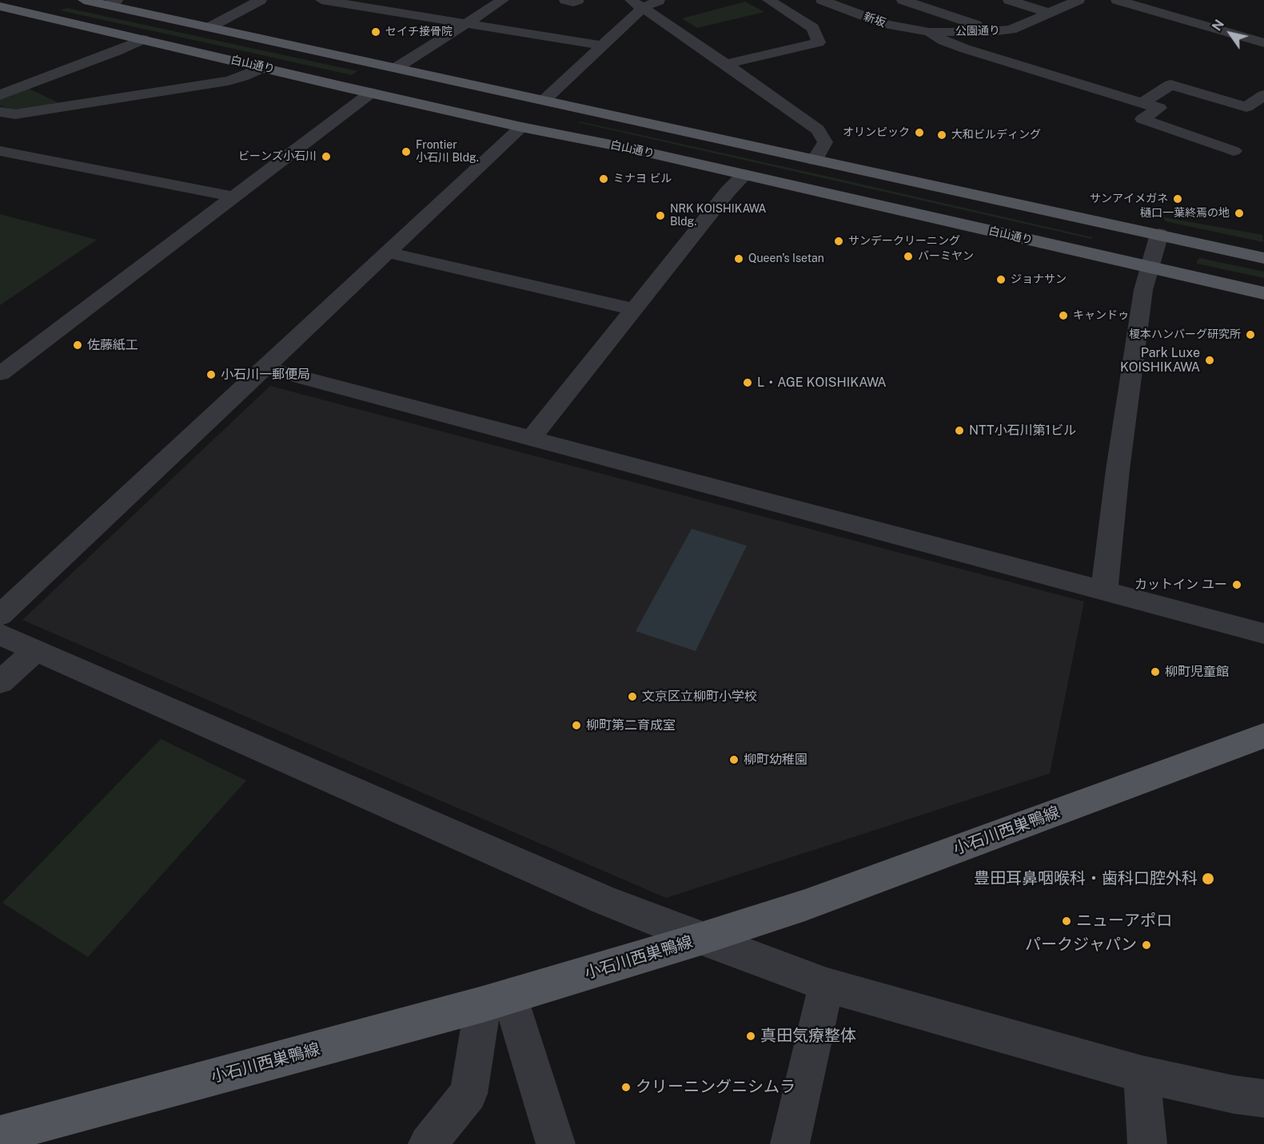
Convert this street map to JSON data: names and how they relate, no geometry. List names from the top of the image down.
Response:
{
  "streets": {
    "main road": ["白山通り", "小石川西巣鴨線"],
    "street": ["新坂", "公園通り"]
  },
  "crossings": [
    ["新坂", "公園通り"]
  ],
  "places": [
    "セイチ接骨院",
    "オリンピック",
    "大和ビルディング",
    "Frontier 小石川 Bldg.",
    "ビーンズ小石川",
    "ミナヨ ビル",
    "サンアイメガネ",
    "樋口一葉終焉の地",
    "NRK KOISHIKAWA Bldg.",
    "サンデークリーニング",
    "バーミヤン",
    "Queen’s Isetan",
    "ジョナサン",
    "キャンドゥ",
    "榎本ハンバーグ研究所",
    "佐藤紙工",
    "Park Luxe KOISHIKAWA",
    "小石川一郵便局",
    "L・AGE KOISHIKAWA",
    "NTT小石川第1ビル",
    "カットイン ユー",
    "柳町児童館",
    "文京区立柳町小学校",
    "柳町第二育成室",
    "柳町幼稚園",
    "豊田耳鼻咽喉科・歯科口腔外科",
    "ニューアポロ",
    "パークジャパン",
    "真田気療整体",
    "クリーニングニシムラ"
  ],
  "north": "top left"
}
